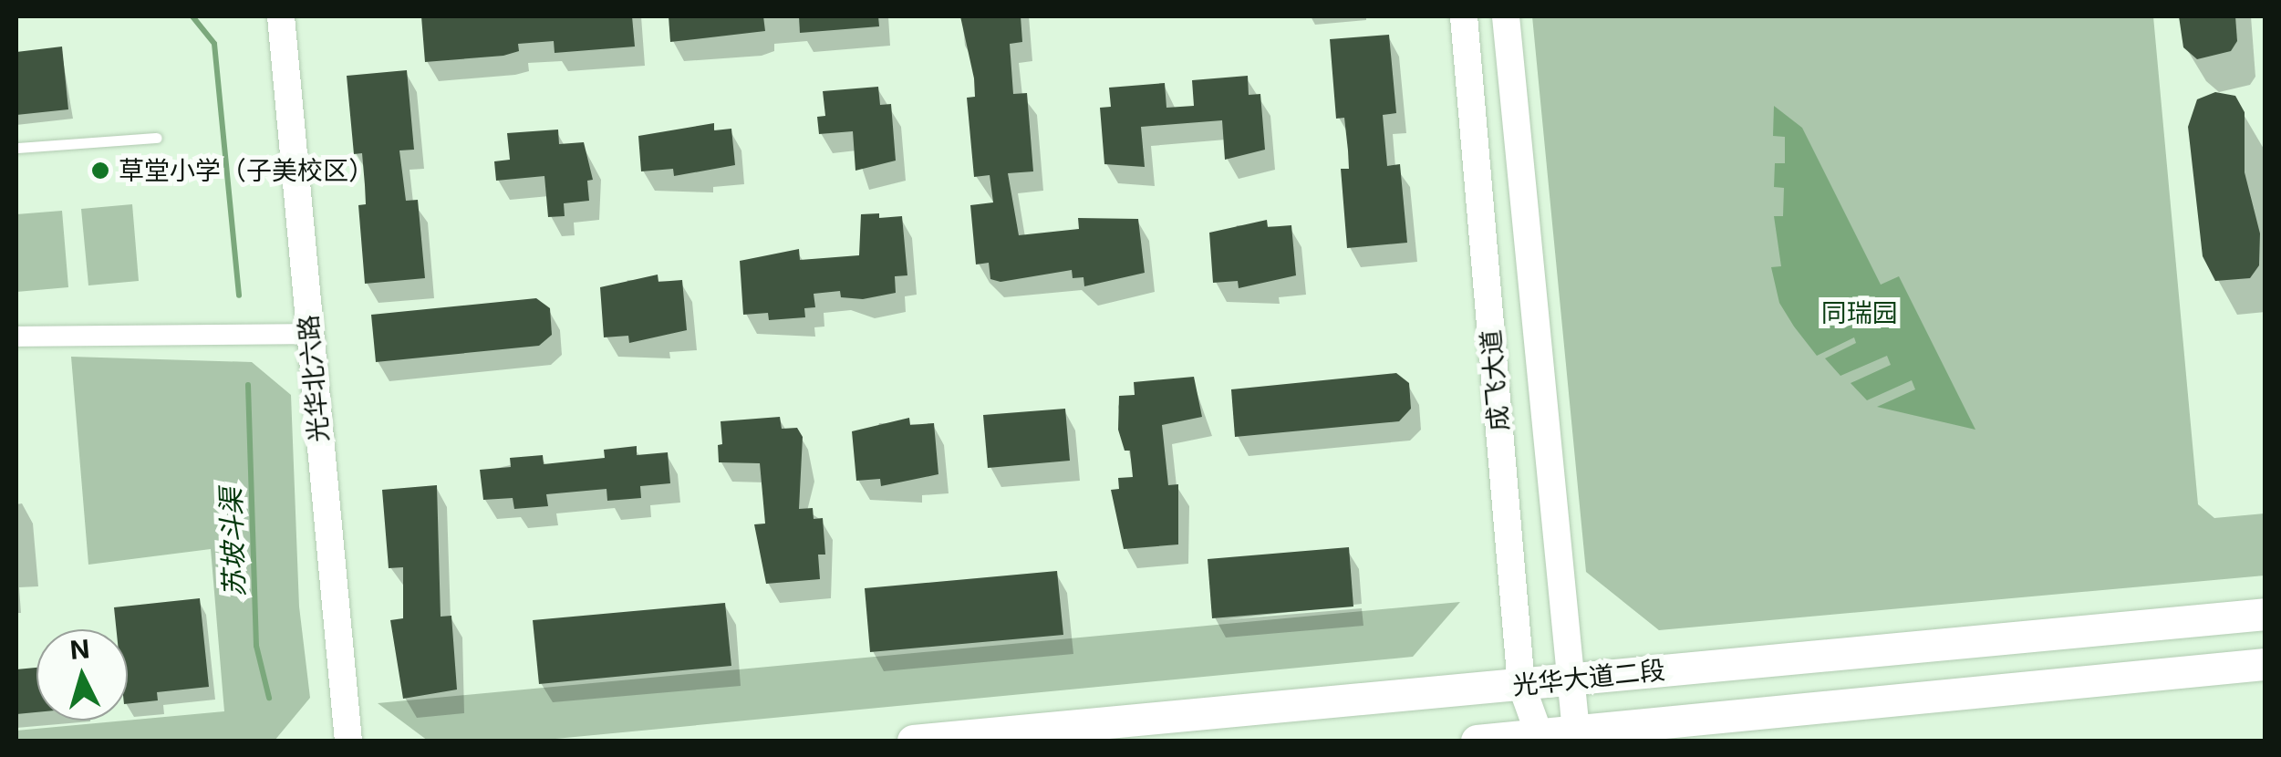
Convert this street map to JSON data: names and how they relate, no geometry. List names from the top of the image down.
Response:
{
  "streets": {
    "main road": ["光华北六路", "成飞大道", "光华大道二段"]
  },
  "crossings": [
    ["成飞大道", "光华大道二段"]
  ],
  "water": ["苏坡斗渠"],
  "parks": ["同瑞园"],
  "places": ["草堂小学（子美校区）"],
  "north": "top"
}
